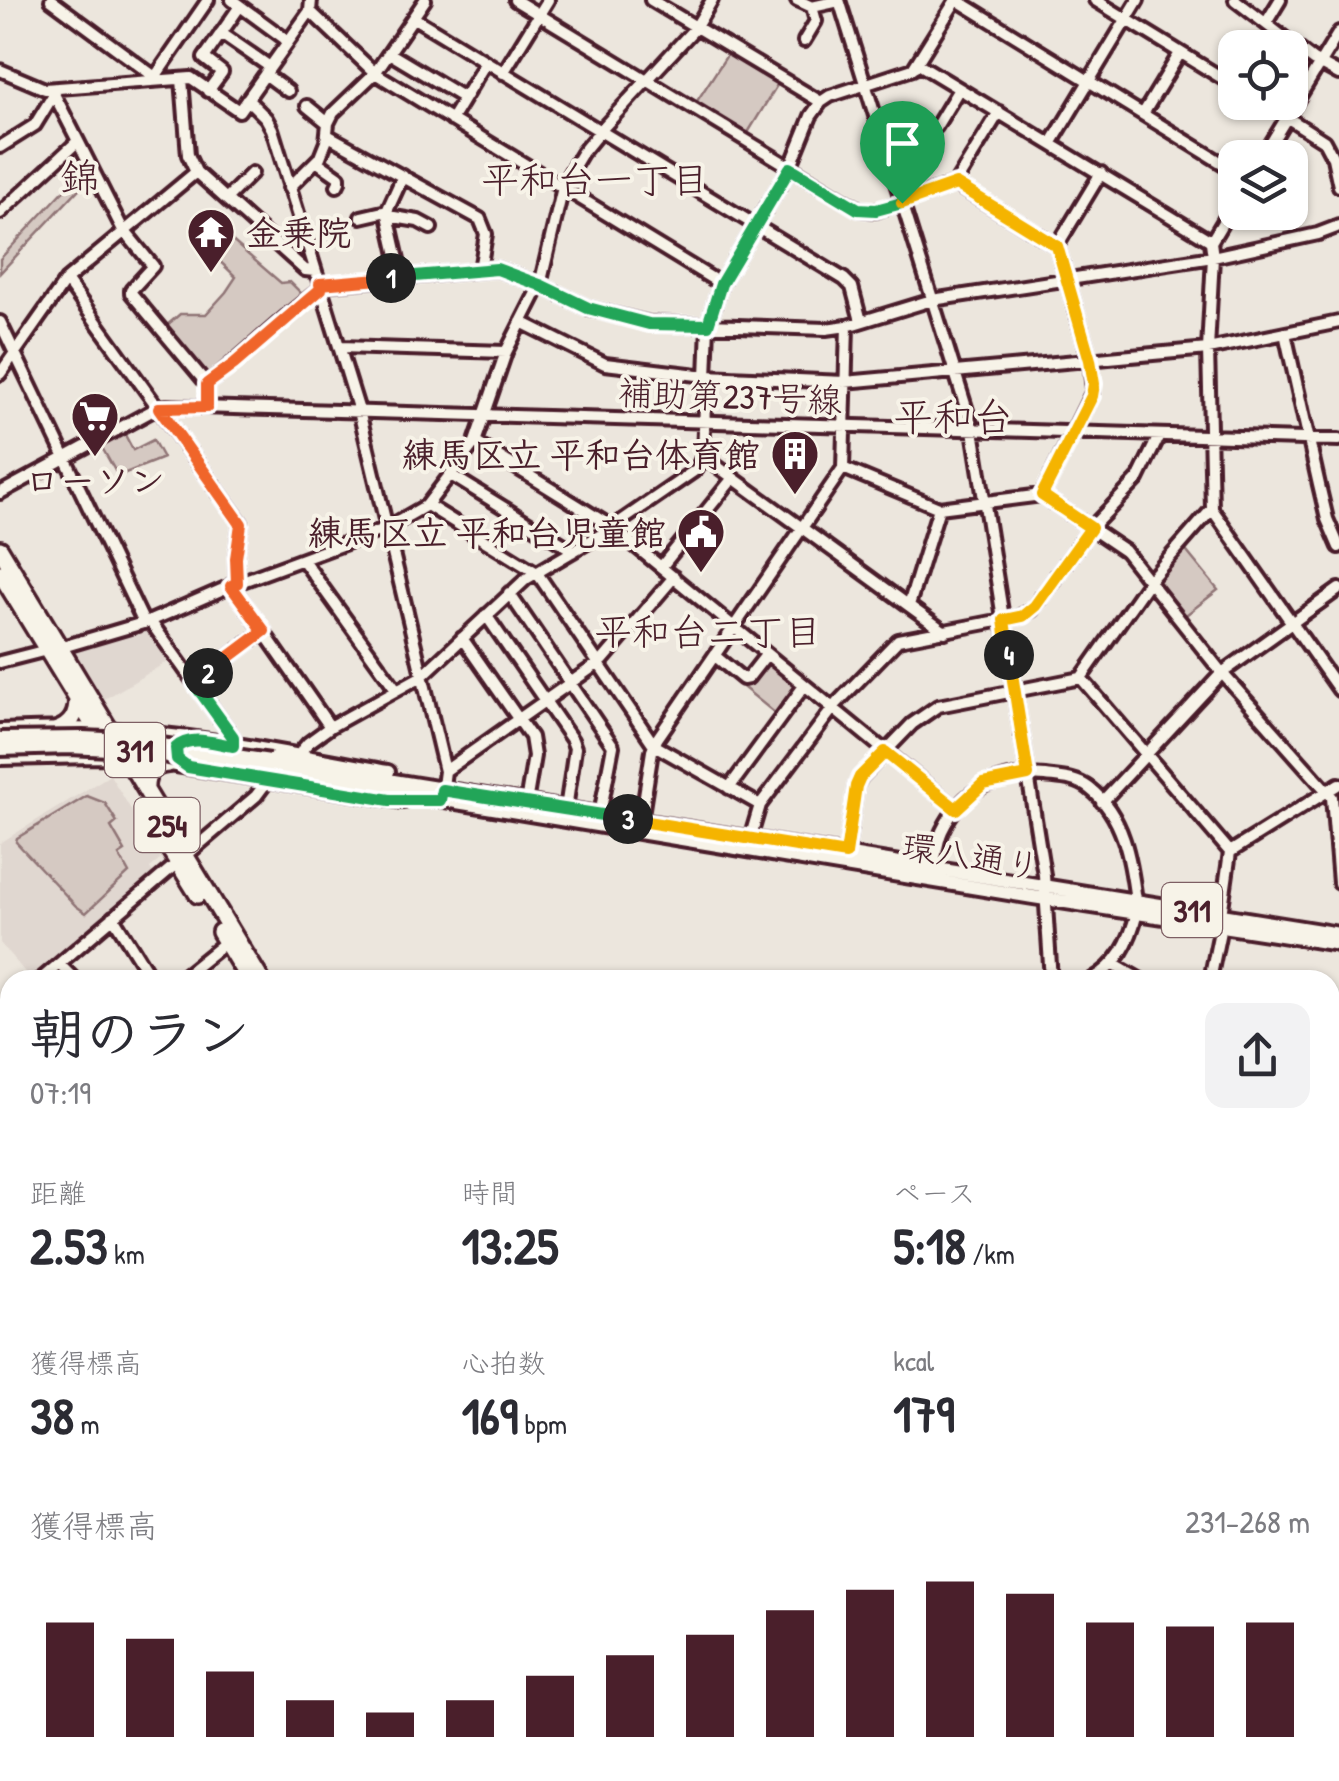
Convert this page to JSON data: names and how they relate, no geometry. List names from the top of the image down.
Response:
{
  "streets": {
    "highway": ["254"],
    "main road": ["311", "環八通り"],
    "street": ["補助第237号線"]
  },
  "districts": [
    "錦",
    "平和台一丁目",
    "平和台",
    "平和台二丁目"
  ],
  "places": {
    "temple": ["金乗院"],
    "supermarket": ["ローソン"],
    "building": ["練馬区立 平和台体育館"],
    "public building": ["練馬区立 平和台児童館"]
  },
  "page": {
    "pins": [
      "1",
      "4",
      "2",
      "3"
    ],
    "heading": ["朝のラン", "07:19"],
    "stats": [
      ["距離", "2.53 km"],
      ["時間", "13:25"],
      ["ペース", "5:18 /km"],
      ["獲得標高", "38 m"],
      ["心拍数", "169 bpm"],
      ["kcal", "179"]
    ],
    "chart": ["獲得標高", "231–268 m"]
  }
}
